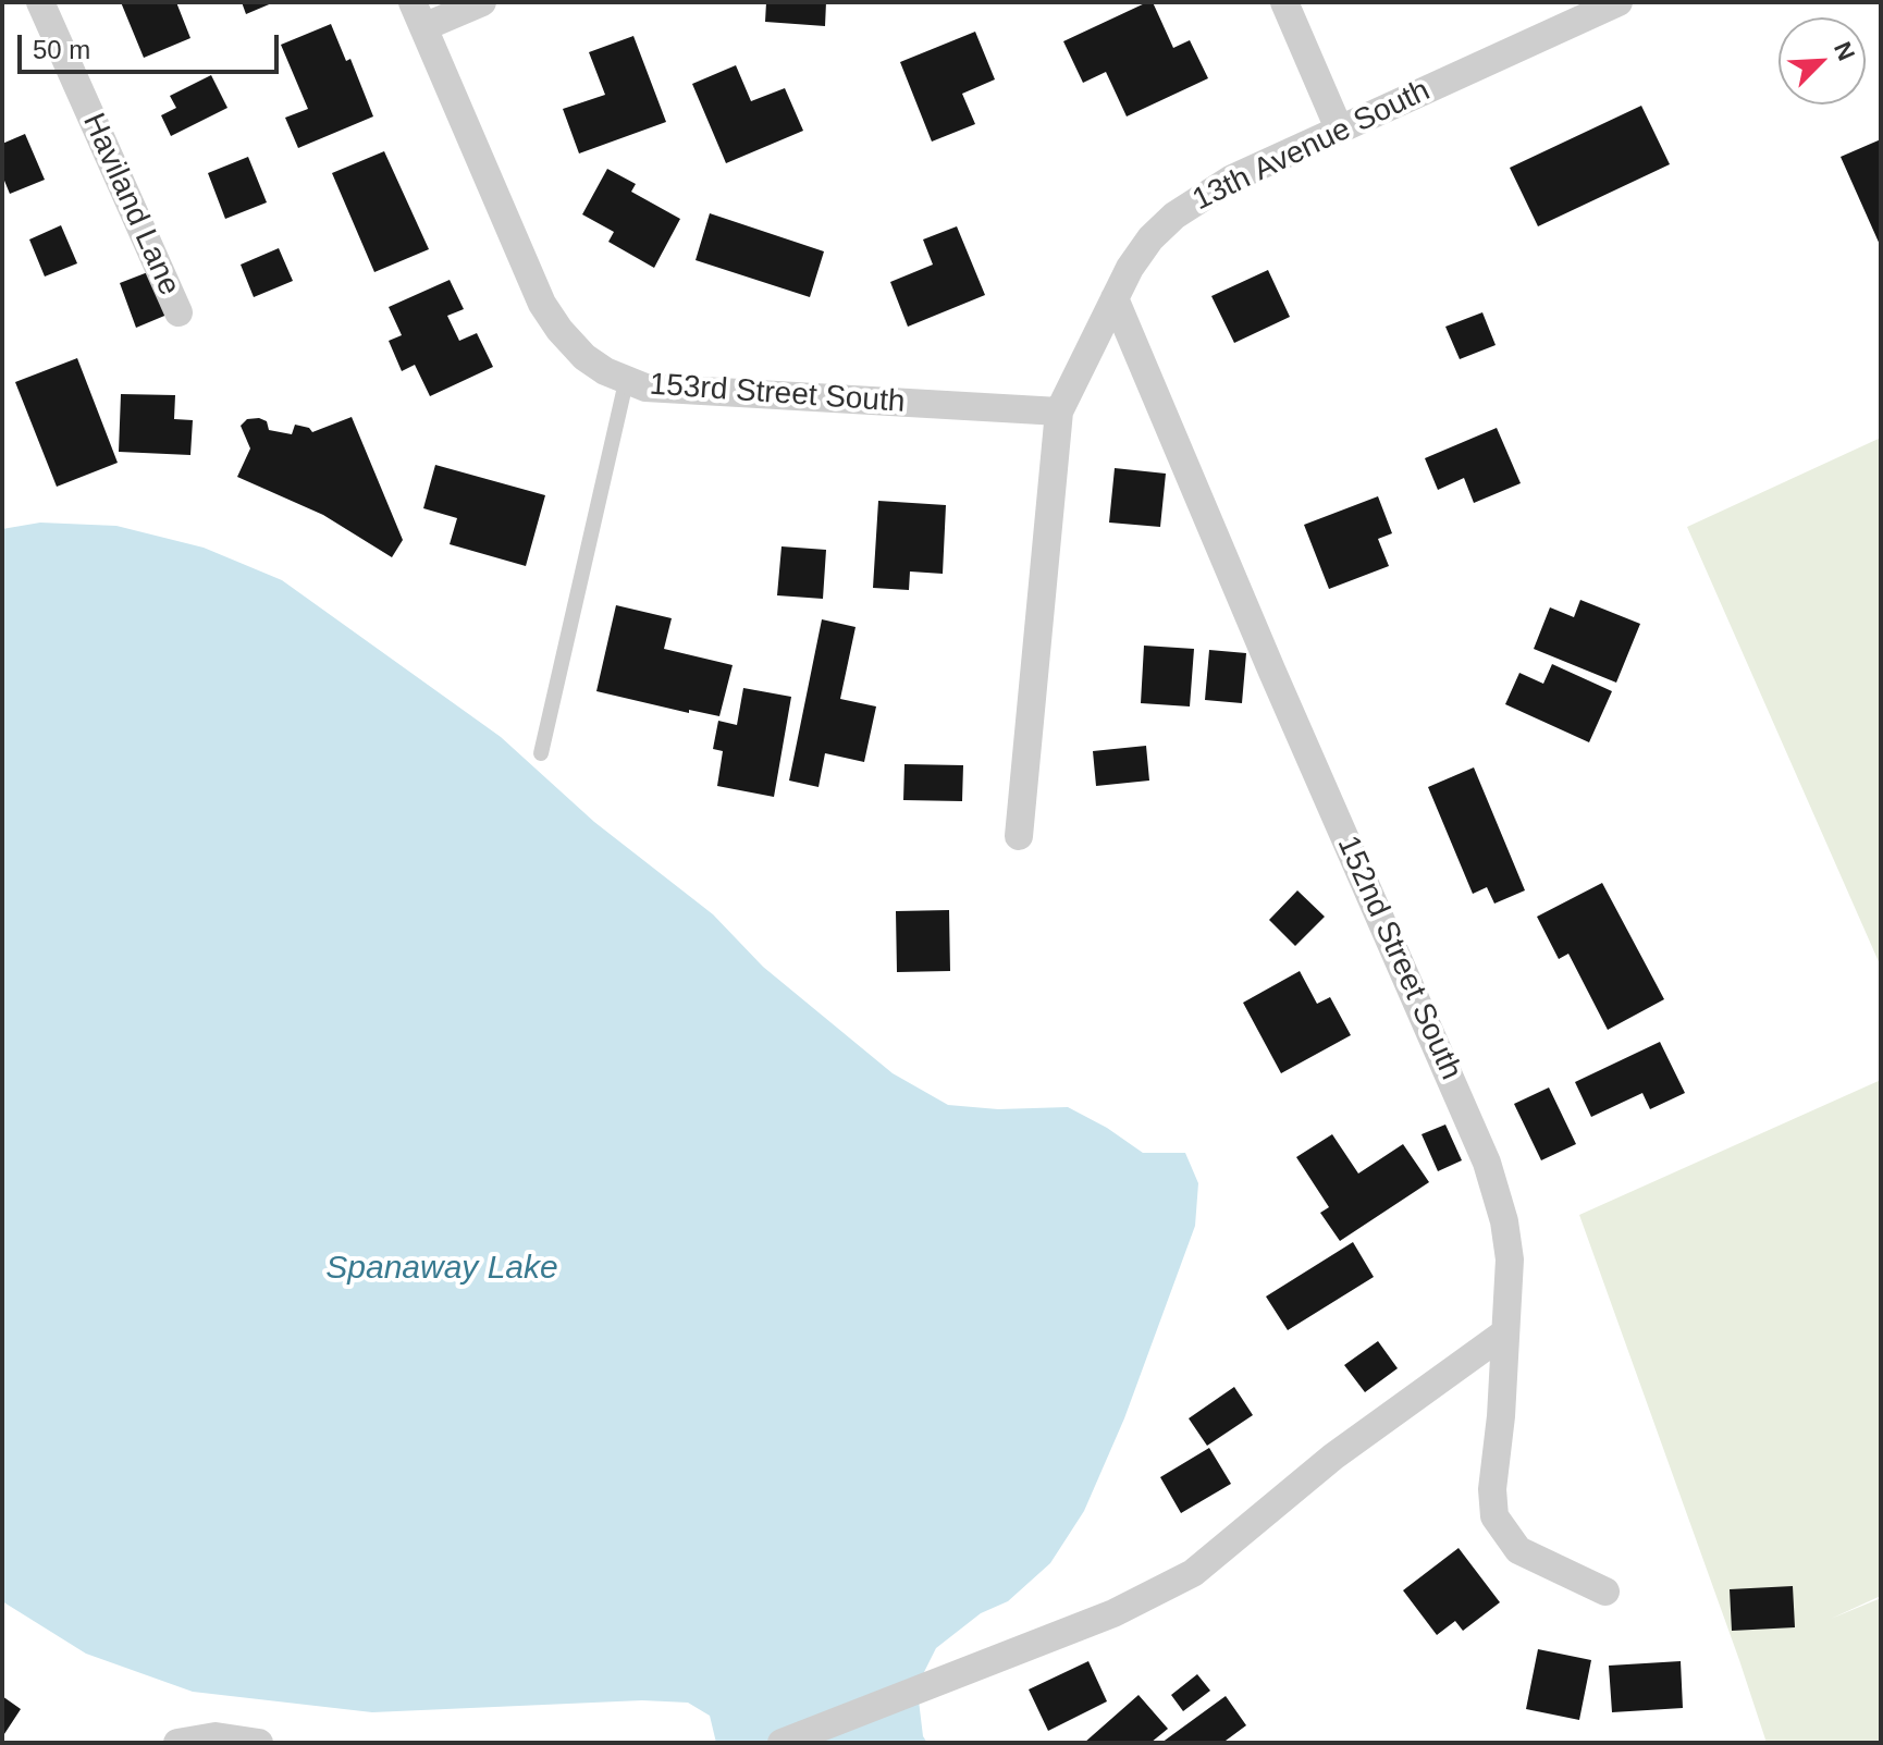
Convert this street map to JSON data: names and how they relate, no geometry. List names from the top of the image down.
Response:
{
  "streets": {
    "street": [
      "13th Avenue South",
      "Haviland Lane",
      "153rd Street South",
      "152nd Street South"
    ]
  },
  "crossings": [
    ["13th Avenue South", "153rd Street South"],
    ["13th Avenue South", "152nd Street South"]
  ],
  "water": ["Spanaway Lake"],
  "scale_bar": "50 m",
  "north": "top right"
}
